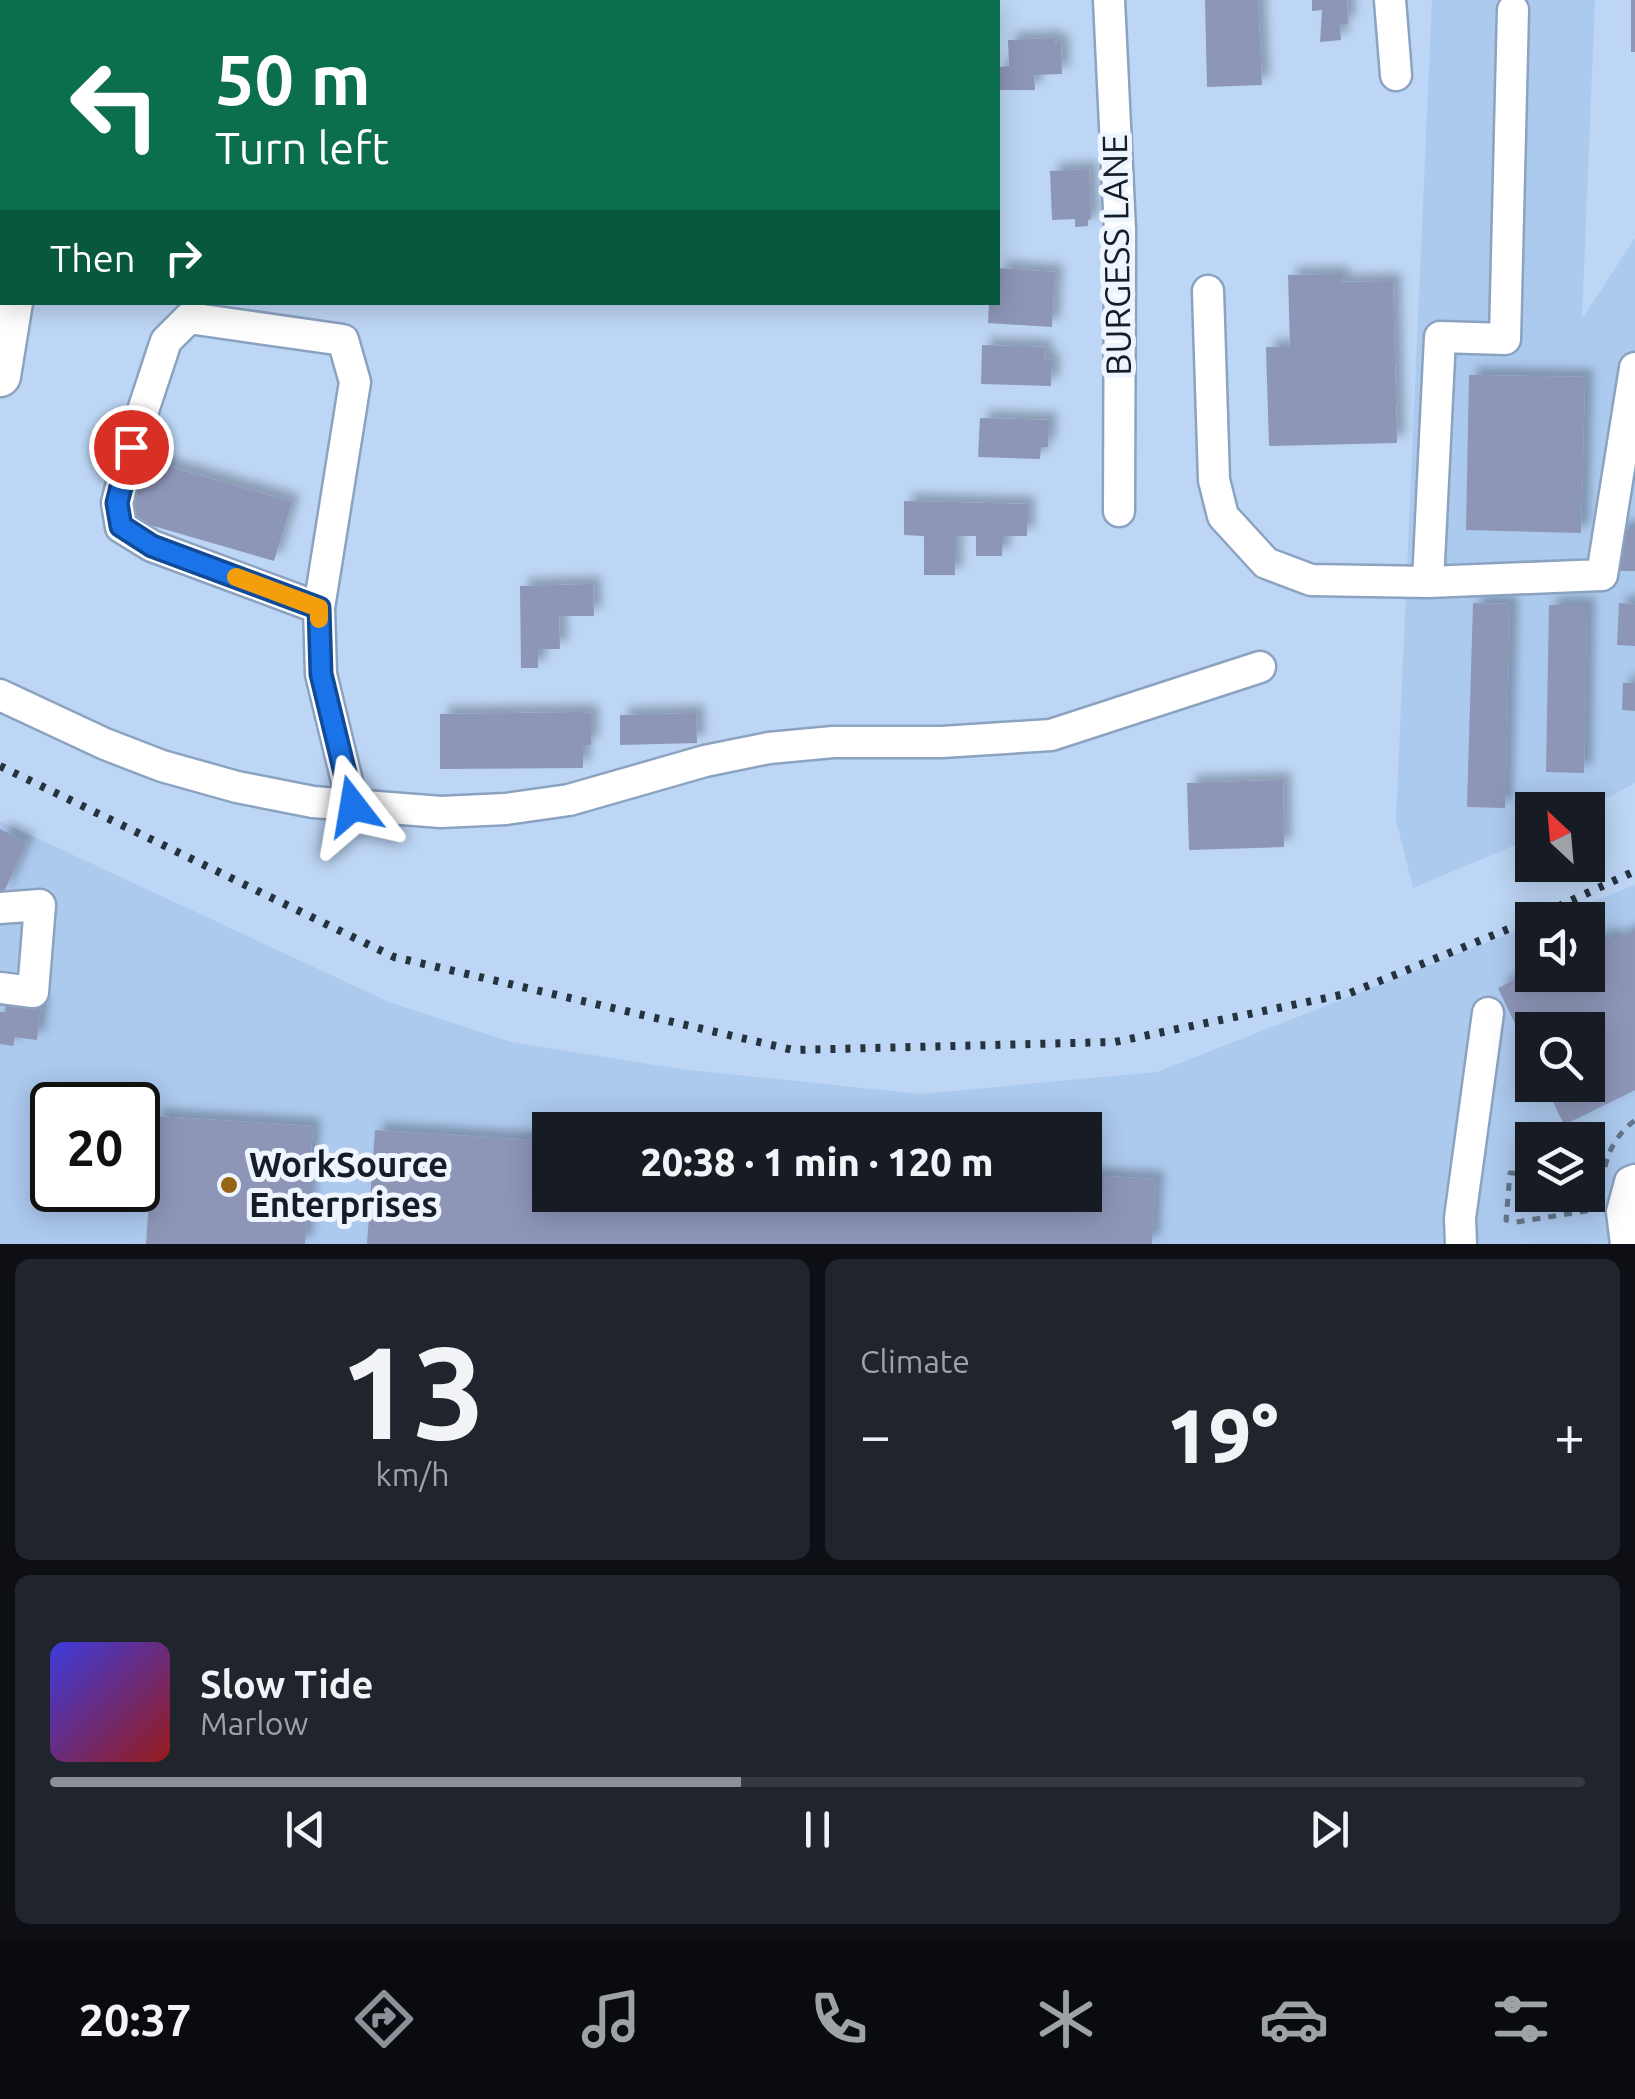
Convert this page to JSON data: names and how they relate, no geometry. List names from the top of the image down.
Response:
{
  "streets": {
    "street": ["BURGESS LANE"]
  },
  "places": ["WorkSource Enterprises"],
  "north": "top left",
  "page": {
    "turn": ["50 m", "Turn left"],
    "then": "Then",
    "limit": "20",
    "trip": "20:38 · 1 min · 120 m",
    "tile": [
      ["13", "km/h"],
      "Climate"
    ],
    "heat": ["−", "19°", "+"],
    "song": ["Slow Tide", "Marlow"],
    "tabs": "20:37"
  }
}
